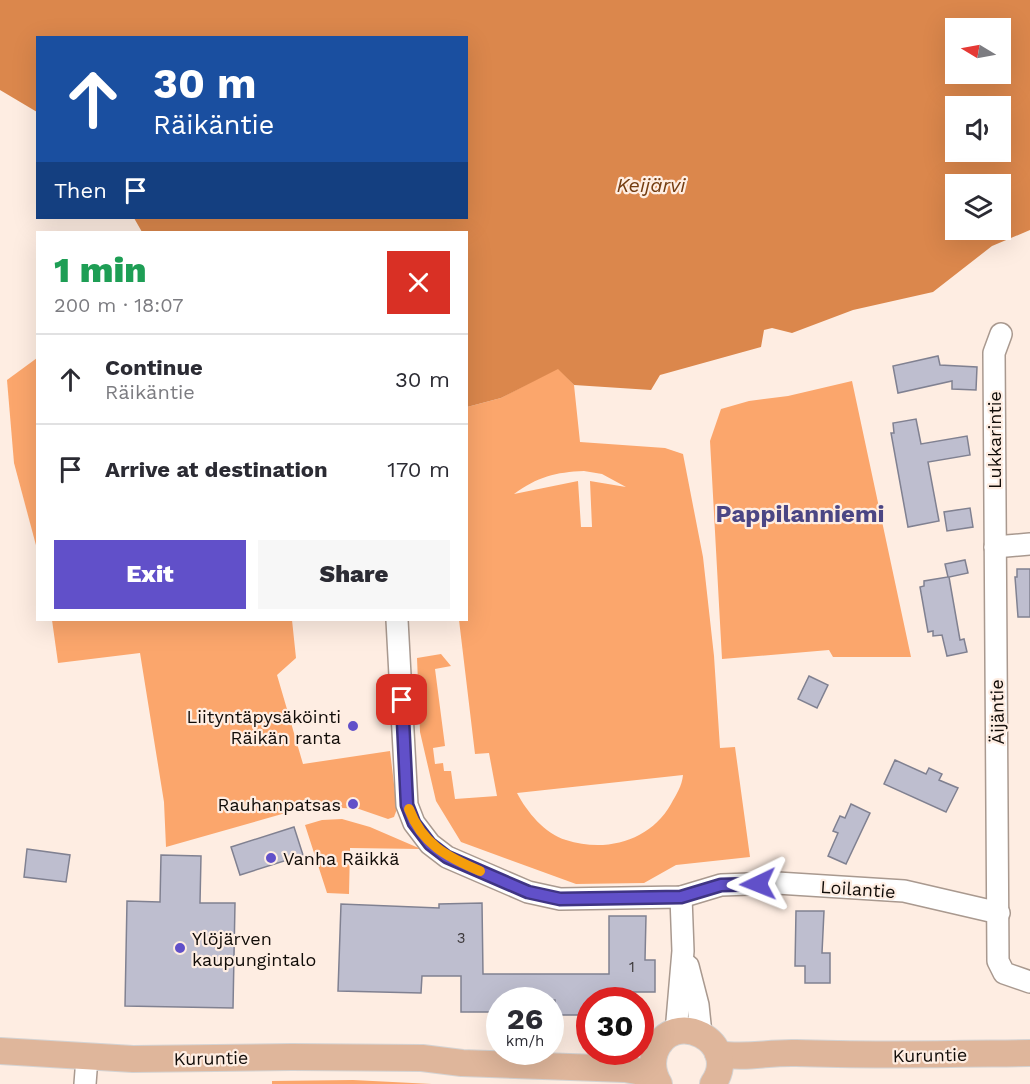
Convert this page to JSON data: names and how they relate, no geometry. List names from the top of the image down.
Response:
{
  "streets": {
    "main road": ["Kuruntie"],
    "street": ["Lukkarintie", "Äijäntie", "Loilantie"]
  },
  "crossings": [
    ["Lukkarintie", "Äijäntie"],
    ["Äijäntie", "Loilantie"]
  ],
  "districts": ["Pappilanniemi"],
  "water": ["Keijärvi"],
  "places": [
    "Liityntäpysäköinti Räikän ranta",
    "Rauhanpatsas",
    "Vanha Räikkä",
    "Ylöjärven kaupungintalo"
  ],
  "house_numbers": ["3", "1"],
  "north": "left",
  "page": {
    "turn": ["30 m", "Räikäntie"],
    "then": "Then",
    "heading": ["1 min", "200 m · 18:07"],
    "list": [
      {
        "name": "Continue",
        "note": "Räikäntie",
        "value": "30 m"
      },
      {
        "name": "Arrive at destination",
        "value": "170 m"
      }
    ],
    "buttons": ["Exit", "Share"],
    "speed": "26 km/h",
    "limit": "30"
  }
}
